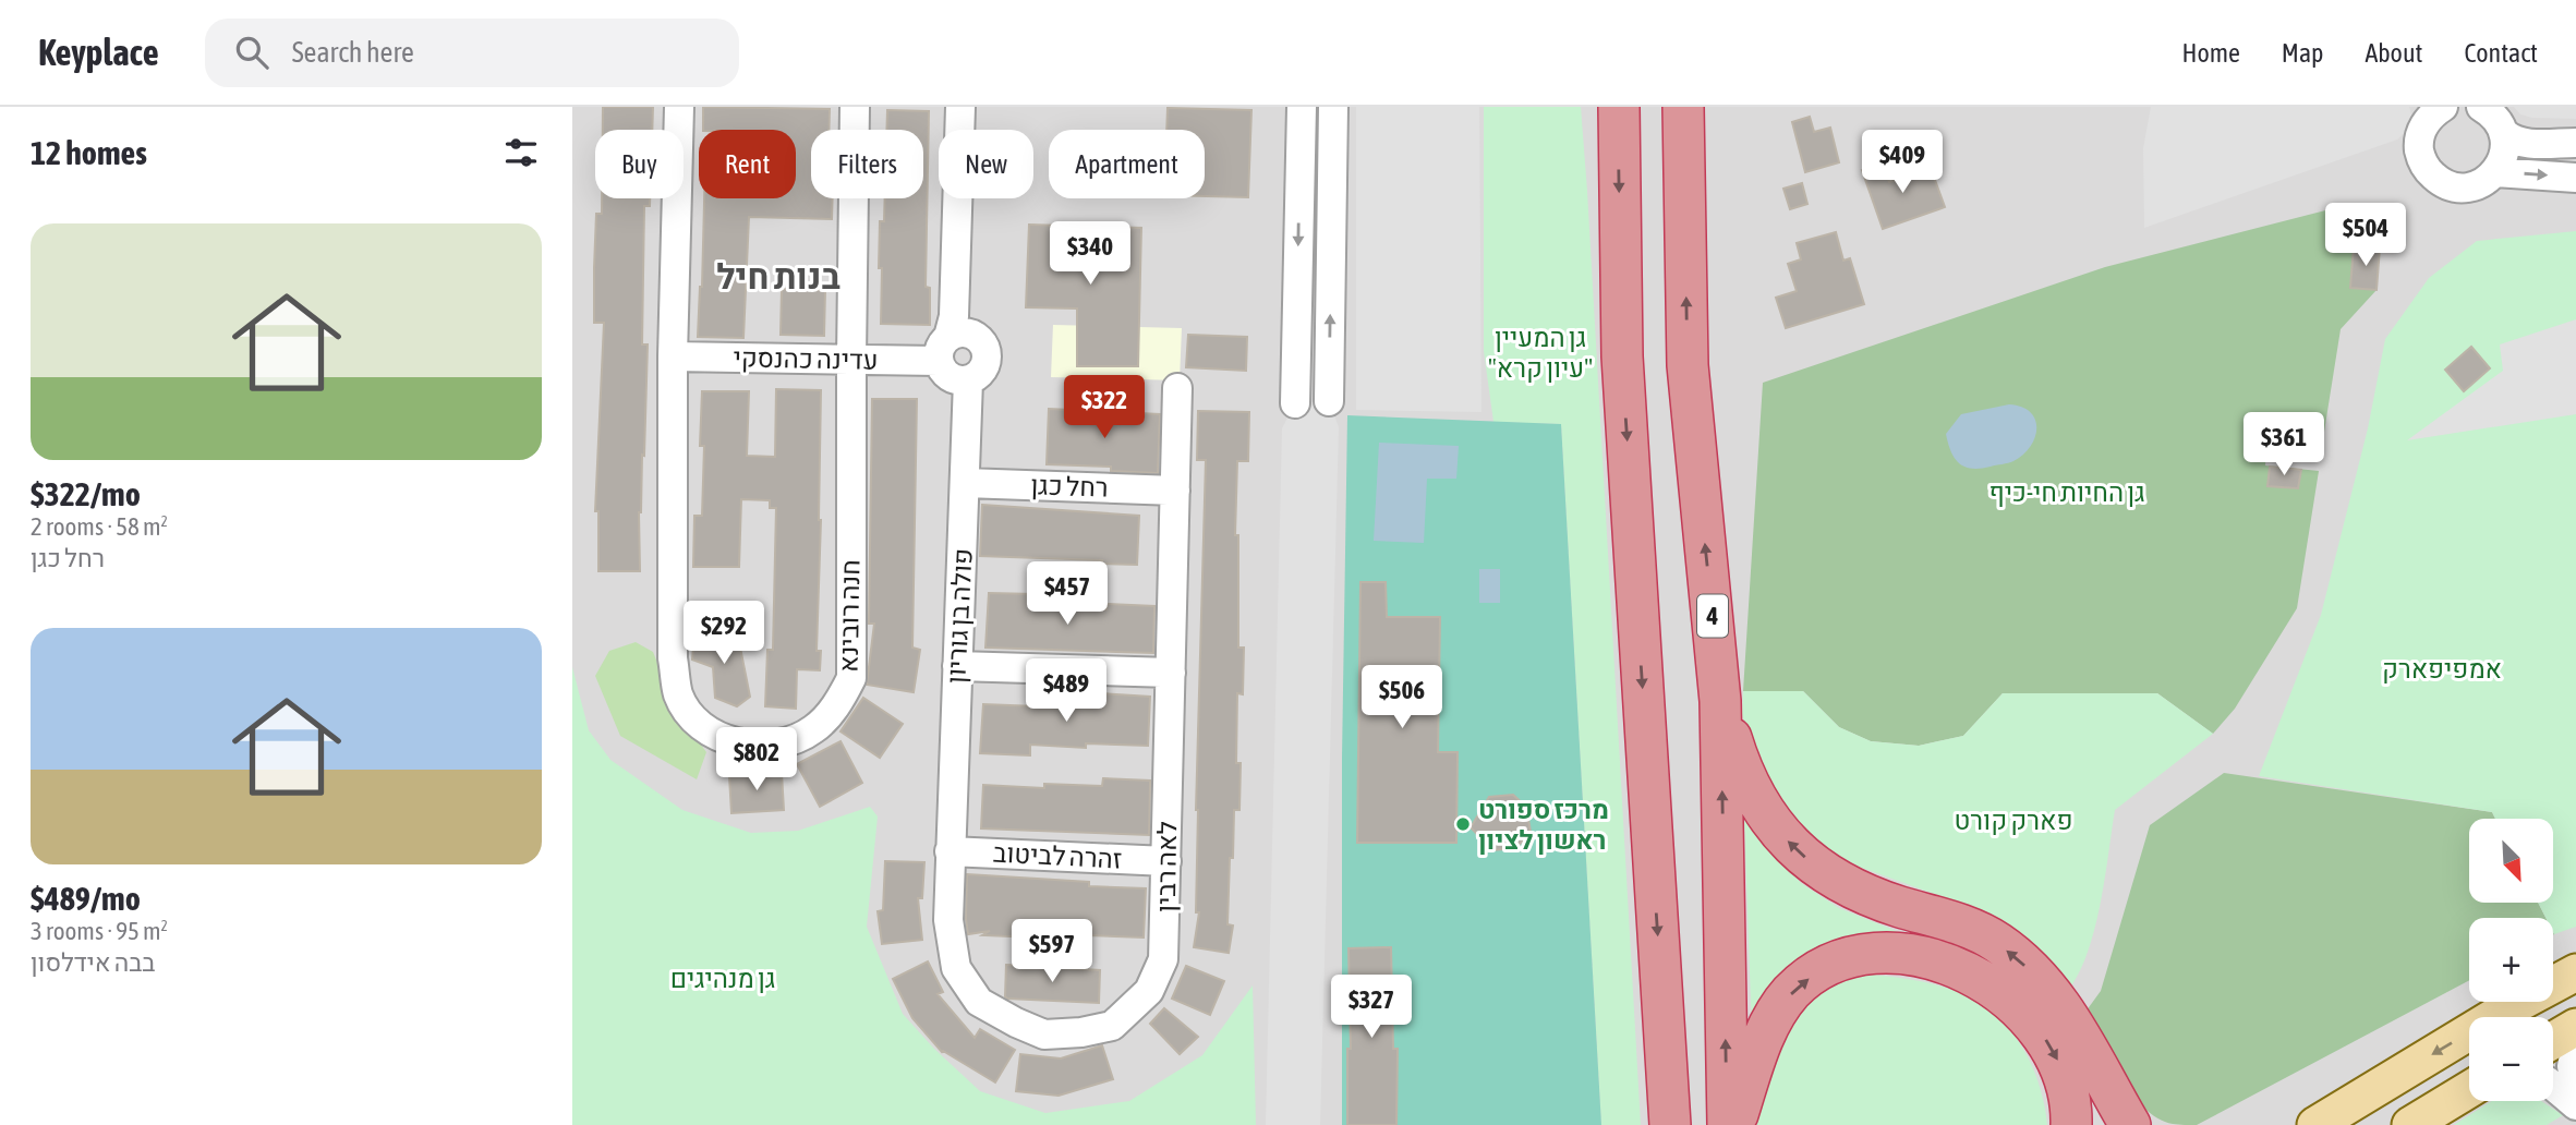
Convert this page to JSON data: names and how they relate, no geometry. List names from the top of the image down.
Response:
{
  "streets": {
    "highway": ["4"],
    "street": [
      "עדינה כהנסקי",
      "רחל כגן",
      "חנה רובינא",
      "פולה בן גוריון",
      "זהרה לביטוב",
      "לאה רבין"
    ]
  },
  "crossings": [
    ["עדינה כהנסקי", "חנה רובינא"],
    ["עדינה כהנסקי", "פולה בן גוריון"],
    ["רחל כגן", "פולה בן גוריון"],
    ["רחל כגן", "לאה רבין"],
    ["פולה בן גוריון", "זהרה לביטוב"],
    ["פולה בן גוריון", "לאה רבין"],
    ["זהרה לביטוב", "לאה רבין"]
  ],
  "districts": ["בנות חיל"],
  "parks": [
    "גן המעיין \"עיון קרא\"",
    "גן החיות חי-כיף",
    "אמפיפארק",
    "פארק קורט",
    "גן מנהיגים"
  ],
  "places": ["מרכז ספורט ראשון לציון"],
  "north": "bottom right",
  "page": {
    "header": "Keyplace",
    "search": "Search here",
    "nav": [
      "Home",
      "Map",
      "About",
      "Contact"
    ],
    "heading": "12 homes",
    "price": [
      "$409",
      "$504",
      "$340",
      "$322",
      "$361",
      "$457",
      "$292",
      "$489",
      "$506",
      "$802",
      "$597",
      "$327"
    ],
    "chip": [
      "Buy",
      "Rent",
      "Filters",
      "New",
      "Apartment"
    ],
    "list": [
      {
        "name": "$322/mo",
        "note": "2 rooms · 58 m² · רחל כגן"
      },
      {
        "name": "$489/mo",
        "note": "3 rooms · 95 m² · בבה אידלסון"
      }
    ],
    "map_buttons": ["+", "−"]
  }
}
